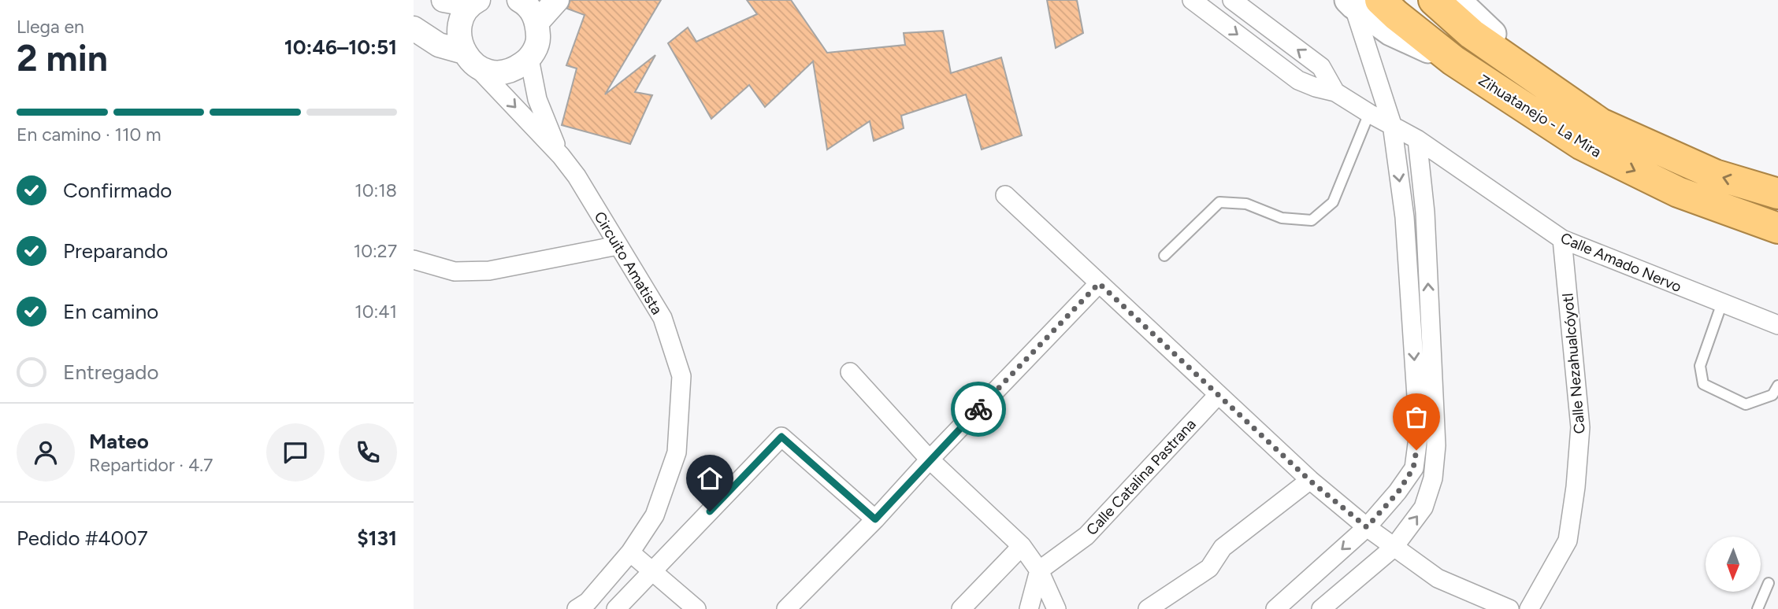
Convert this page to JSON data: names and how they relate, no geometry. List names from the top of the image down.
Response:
{
  "streets": {
    "highway": ["Zihuatanejo - La Mira"],
    "street": [
      "Calle Amado Nervo",
      "Circuito Amatista",
      "Calle Nezahualcóyotl",
      "Calle Catalina Pastrana"
    ]
  },
  "crossings": [
    ["Calle Amado Nervo", "Calle Nezahualcóyotl"]
  ],
  "north": "bottom",
  "page": {
    "heading": ["2 min", "Llega en", "10:46–10:51"],
    "panel": [
      "Mateo",
      "Repartidor · 4.7",
      "Pedido #4007",
      "$131"
    ],
    "bar": "En camino · 110 m",
    "list": [
      ["Confirmado", "10:18"],
      ["Preparando", "10:27"],
      ["En camino", "10:41"],
      "Entregado"
    ]
  }
}
